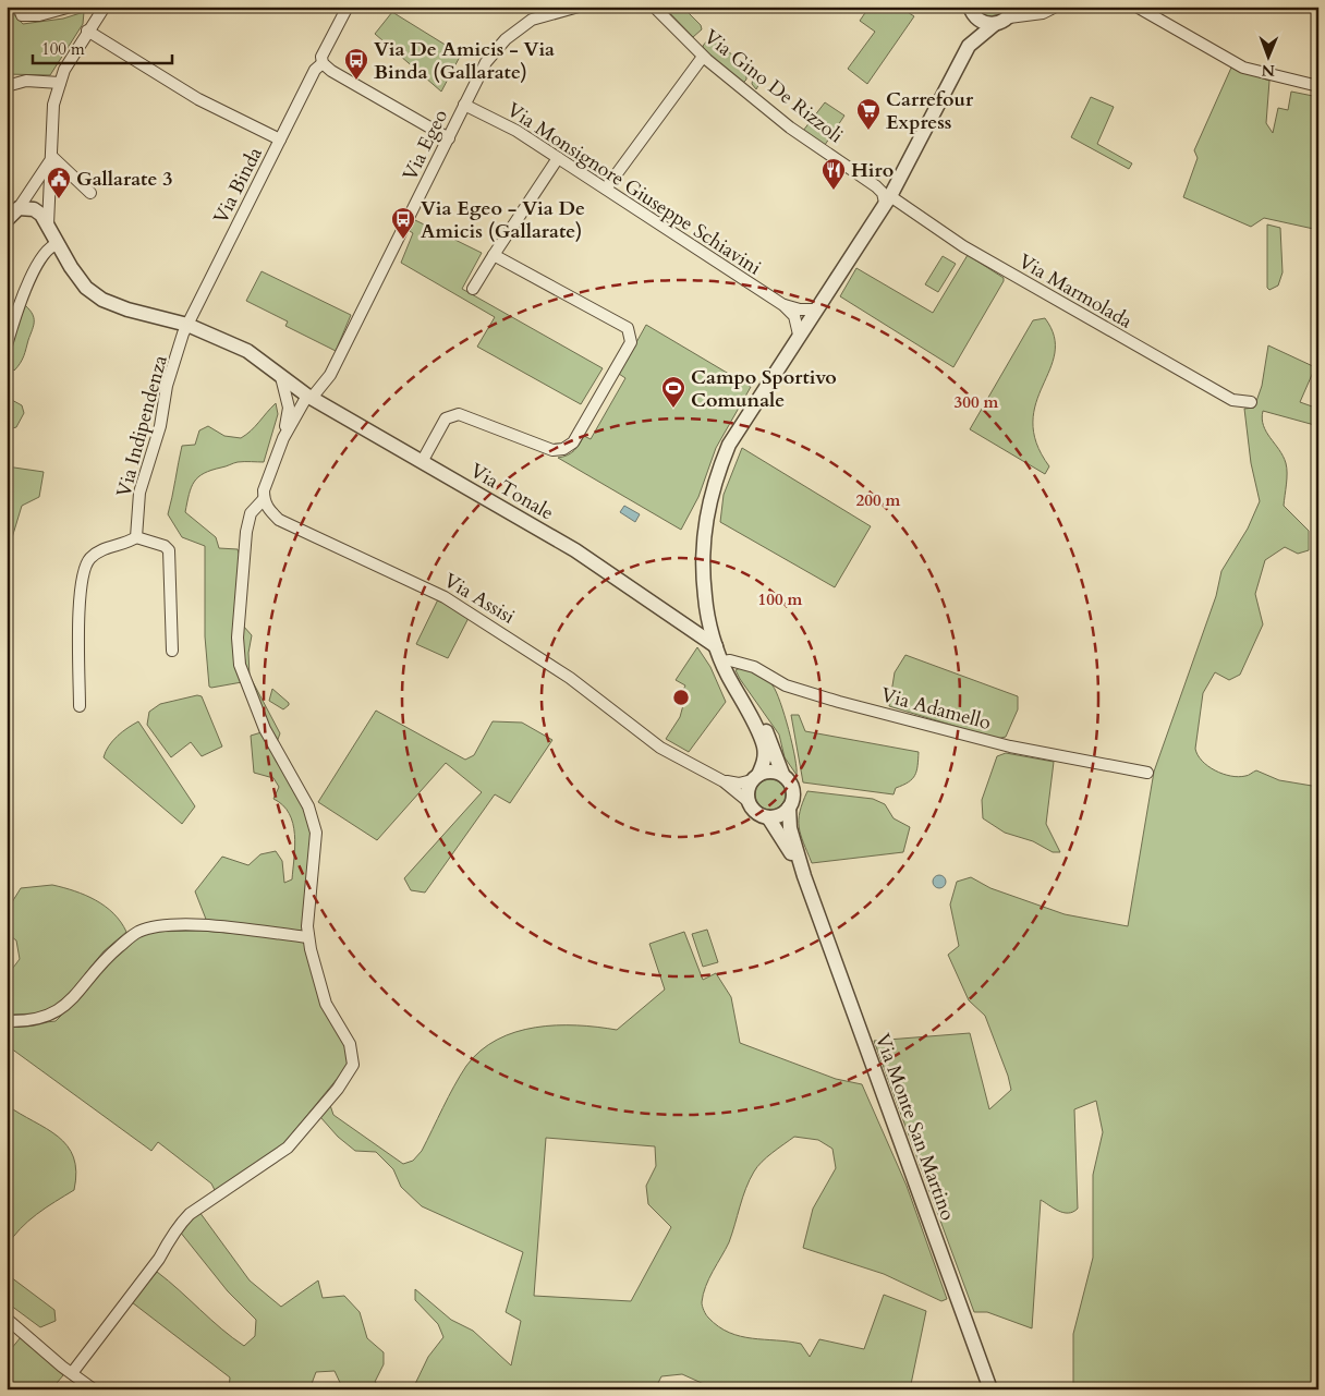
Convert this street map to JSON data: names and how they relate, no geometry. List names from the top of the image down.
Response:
{
  "streets": {
    "street": [
      "Via Gino De Rizzoli",
      "Via Egeo",
      "Via Binda",
      "Via Monsignore Giuseppe Schiavini",
      "Via Marmolada",
      "Via Indipendenza",
      "Via Tonale",
      "Via Assisi",
      "Via Adamello",
      "Via Monte San Martino"
    ]
  },
  "crossings": [
    ["Via Gino De Rizzoli", "Via Marmolada"],
    ["Via Gino De Rizzoli", "Via Monte San Martino"],
    ["Via Egeo", "Via Monsignore Giuseppe Schiavini"],
    ["Via Egeo", "Via Tonale"],
    ["Via Binda", "Via Indipendenza"],
    ["Via Binda", "Via Tonale"],
    ["Via Monsignore Giuseppe Schiavini", "Via Monte San Martino"],
    ["Via Marmolada", "Via Monte San Martino"],
    ["Via Indipendenza", "Via Tonale"],
    ["Via Tonale", "Via Monte San Martino"],
    ["Via Assisi", "Via Monte San Martino"],
    ["Via Adamello", "Via Monte San Martino"]
  ],
  "places": {
    "bus stop": ["Via De Amicis - Via Binda (Gallarate)", "Via Egeo - Via De Amicis (Gallarate)"],
    "supermarket": ["Carrefour Express"],
    "restaurant": ["Hiro"],
    "public building": ["Gallarate 3"],
    "sports": ["Campo Sportivo Comunale"]
  },
  "scale_bar": "100 m",
  "north": "bottom",
  "rings": ["300 m", "200 m", "100 m"]
}
